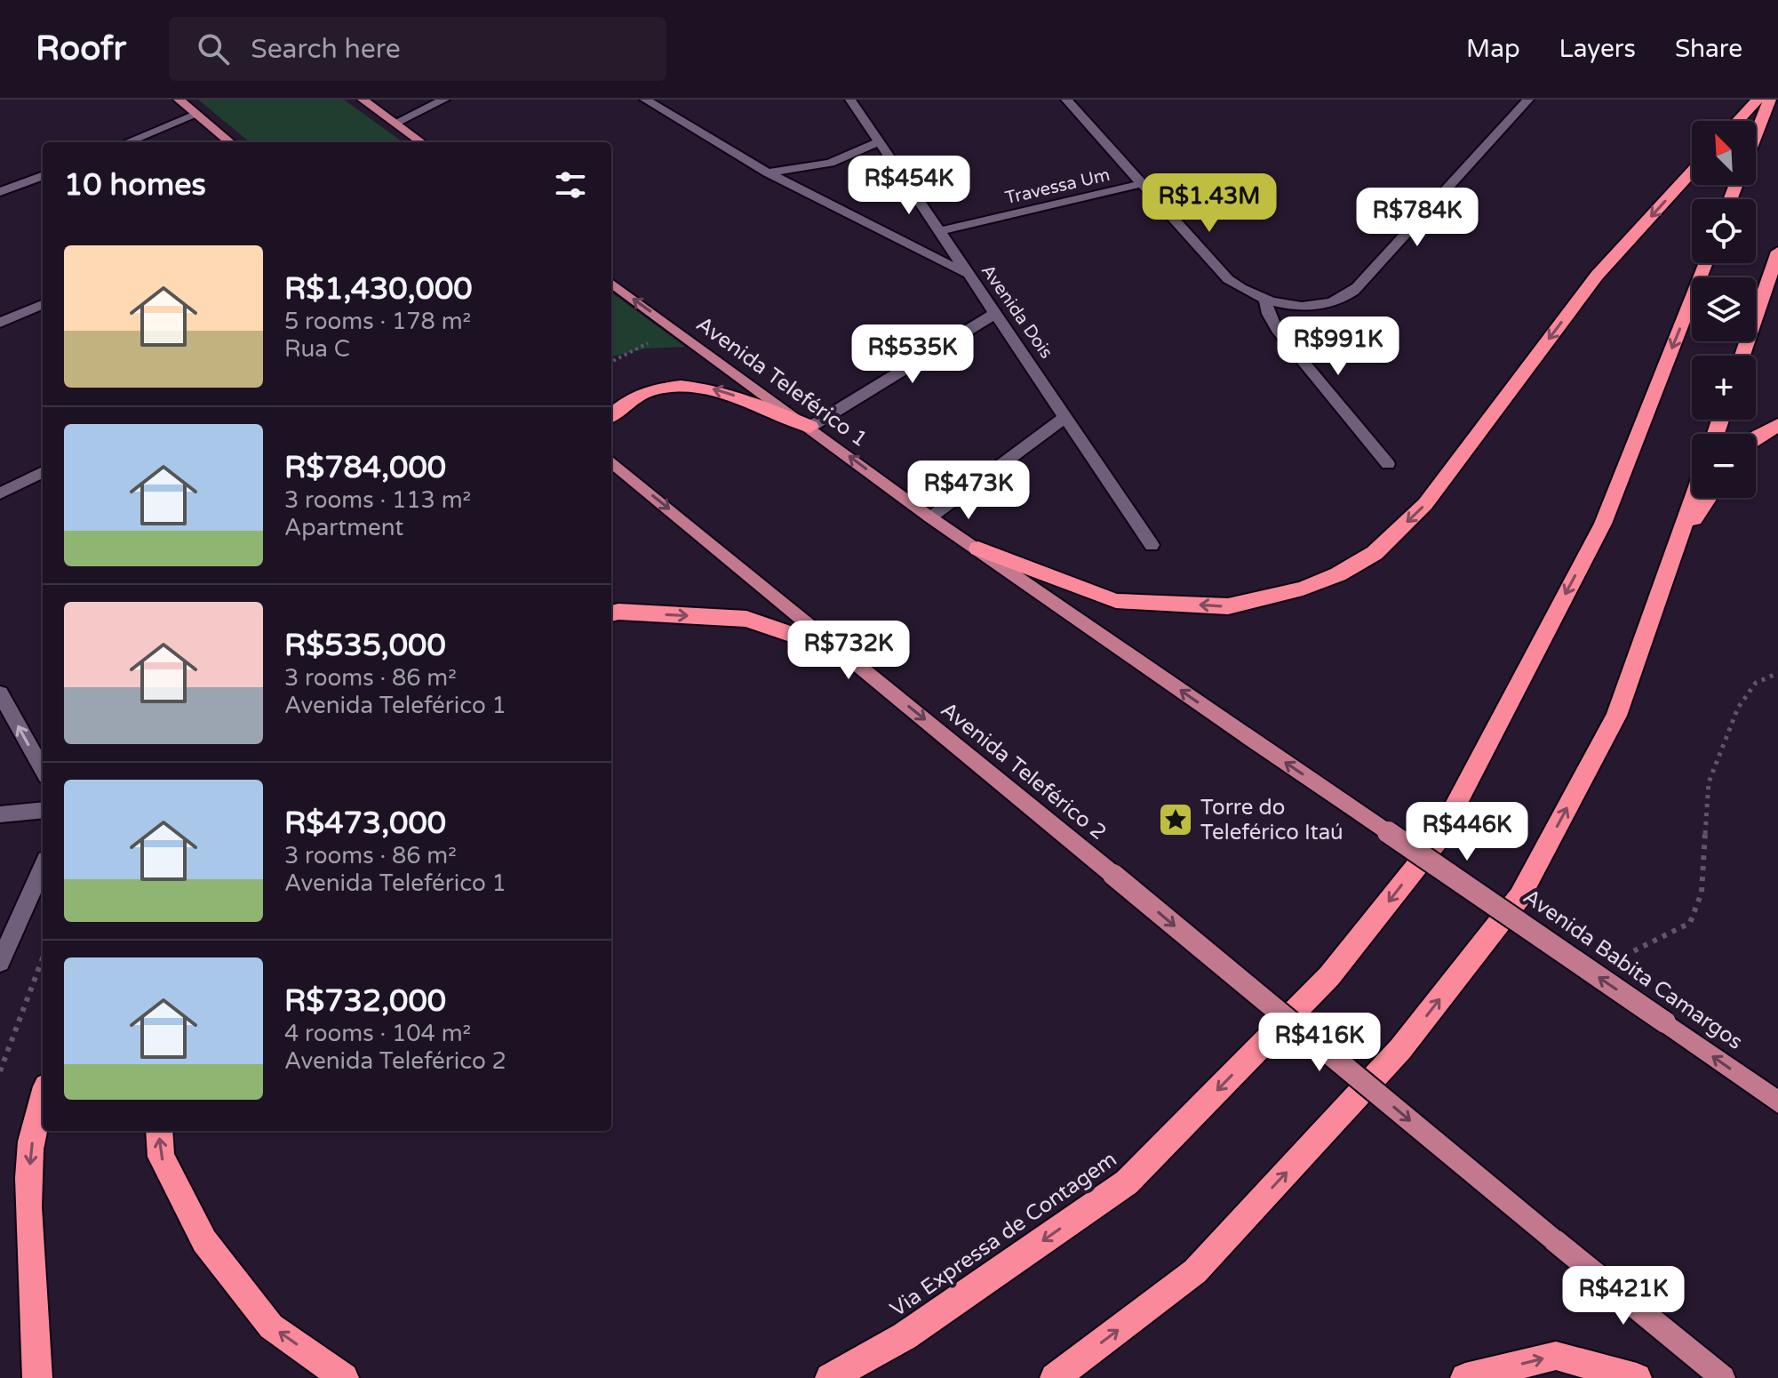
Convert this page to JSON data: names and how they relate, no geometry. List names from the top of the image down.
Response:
{
  "streets": {
    "highway": ["Via Expressa de Contagem"],
    "main road": ["Avenida Teleférico 1", "Avenida Teleférico 2", "Avenida Babita Camargos"],
    "street": ["Travessa Um", "Avenida Dois"]
  },
  "crossings": [
    ["Travessa Um", "Avenida Dois"],
    ["Avenida Teleférico 1", "Avenida Babita Camargos"]
  ],
  "one_way": ["Avenida Teleférico 1", "Avenida Teleférico 2", "Avenida Babita Camargos"],
  "places": {
    "place": ["Torre do Teleférico Itaú"]
  },
  "north": "top left",
  "page": {
    "header": "Roofr",
    "search": "Search here",
    "nav": ["Map", "Layers", "Share"],
    "map_buttons": ["+", "−"],
    "heading": "10 homes",
    "price": [
      "R$454K",
      "R$1.43M",
      "R$784K",
      "R$991K",
      "R$535K",
      "R$473K",
      "R$732K",
      "R$446K",
      "R$416K",
      "R$421K"
    ],
    "list": [
      {
        "name": "R$1,430,000",
        "note": "5 rooms · 178 m² · Rua C"
      },
      {
        "name": "R$784,000",
        "note": "3 rooms · 113 m² · Apartment"
      },
      {
        "name": "R$535,000",
        "note": "3 rooms · 86 m² · Avenida Teleférico 1"
      },
      {
        "name": "R$473,000",
        "note": "3 rooms · 86 m² · Avenida Teleférico 1"
      },
      {
        "name": "R$732,000",
        "note": "4 rooms · 104 m² · Avenida Teleférico 2"
      }
    ]
  }
}
